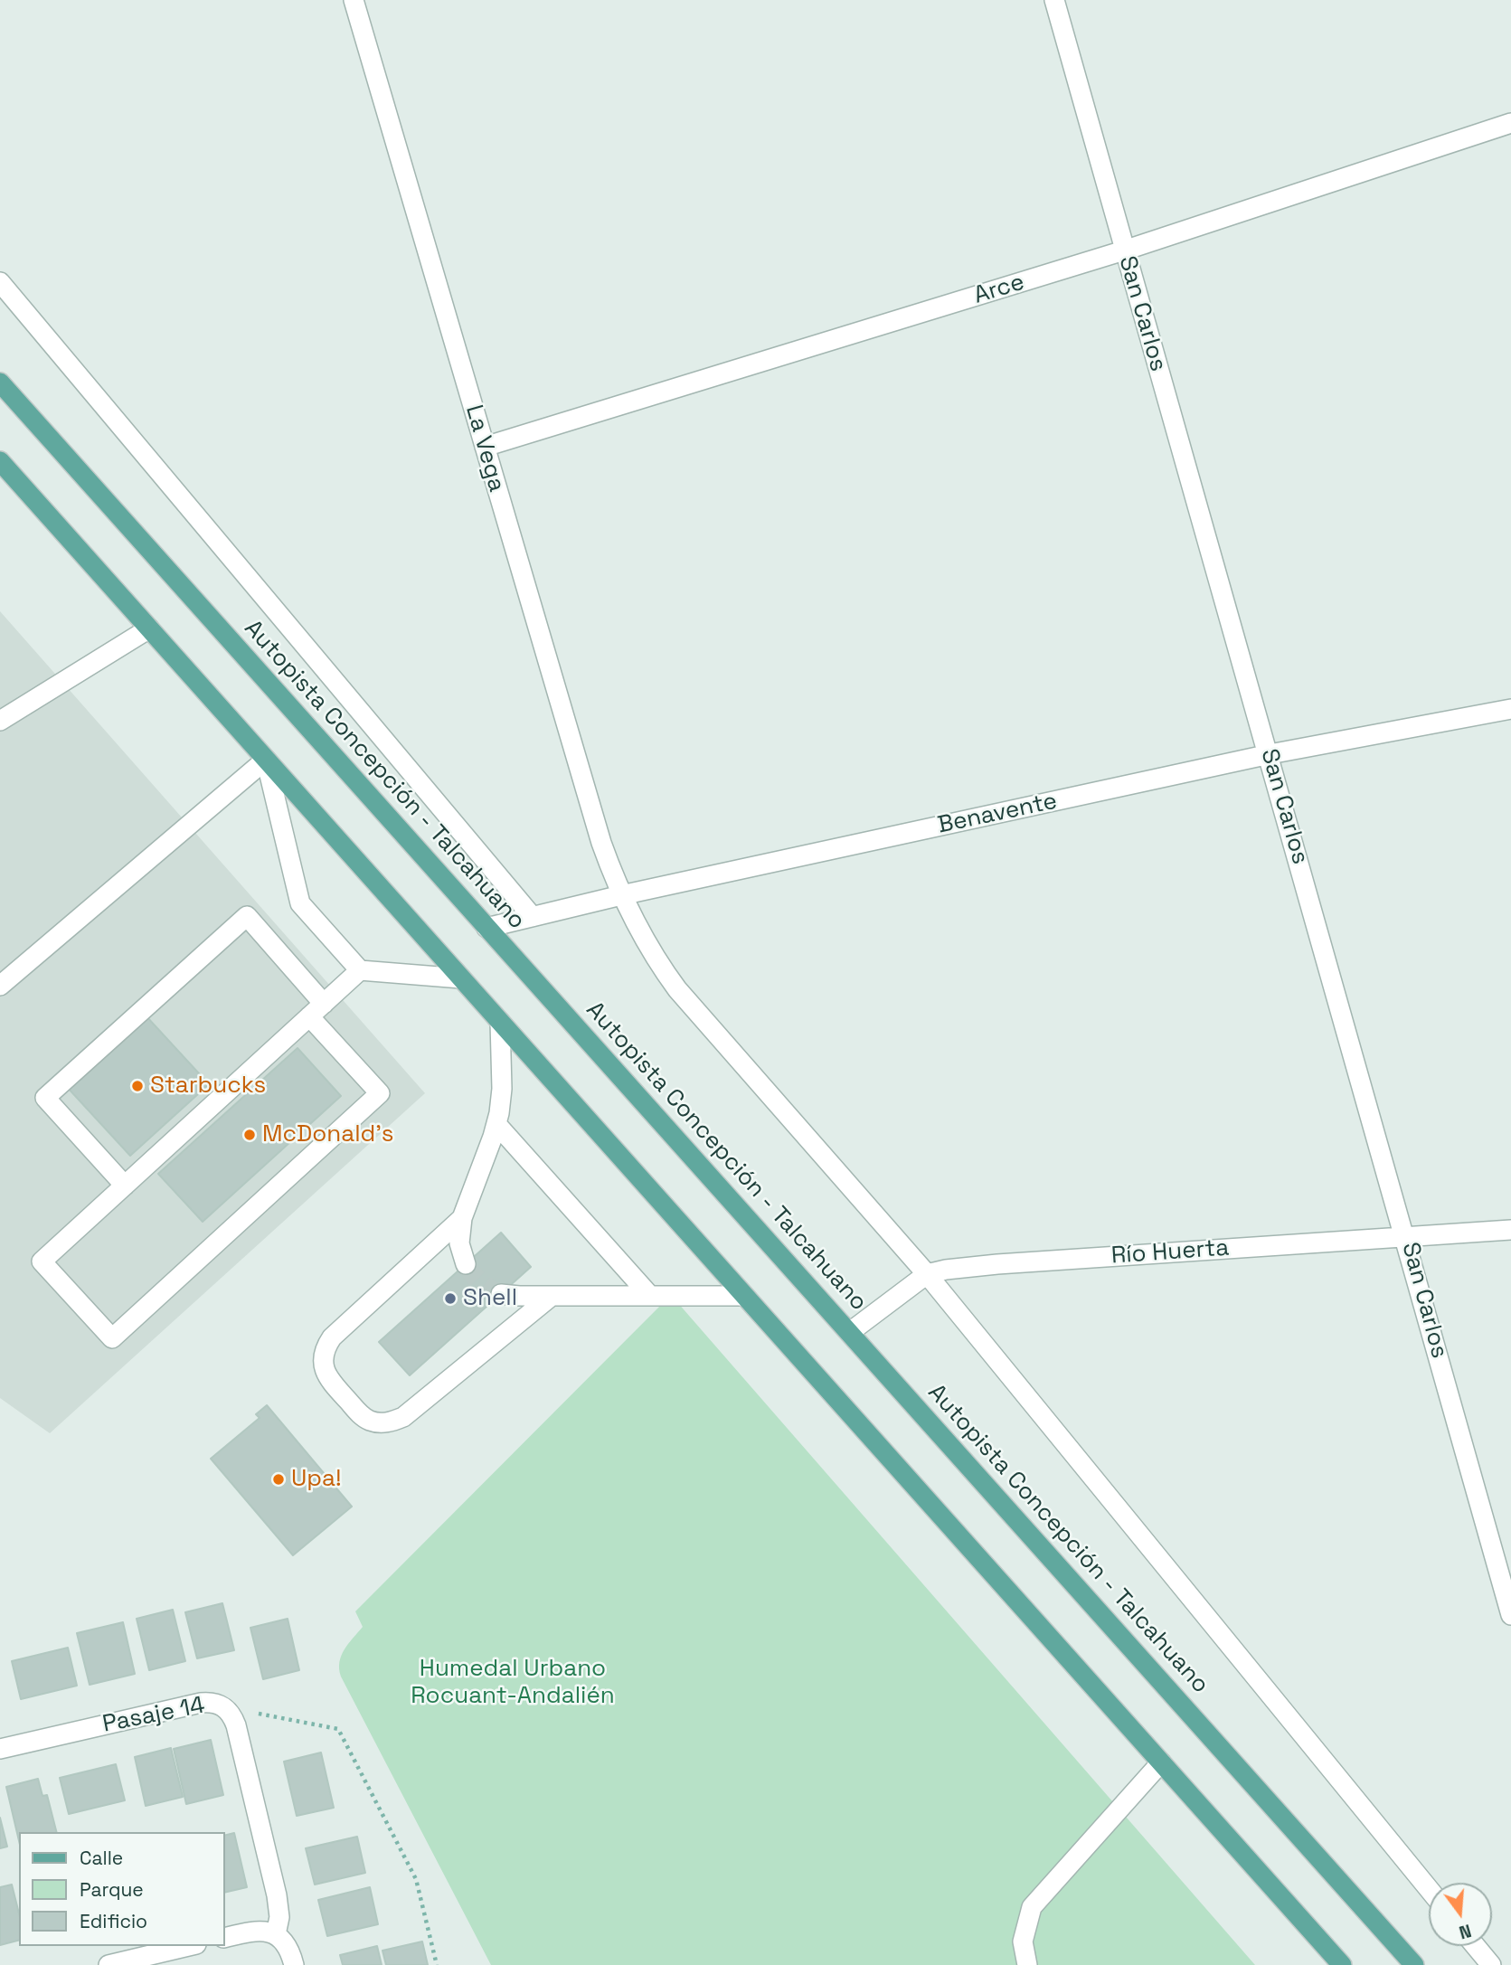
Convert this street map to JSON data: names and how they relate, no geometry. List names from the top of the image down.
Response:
{
  "streets": {
    "main road": ["Autopista Concepción - Talcahuano"],
    "street": [
      "Arce",
      "San Carlos",
      "La Vega",
      "Benavente",
      "Río Huerta",
      "Pasaje 14"
    ]
  },
  "crossings": [
    ["Arce", "San Carlos"],
    ["Arce", "La Vega"],
    ["San Carlos", "Benavente"],
    ["San Carlos", "Río Huerta"],
    ["La Vega", "Benavente"],
    ["La Vega", "Río Huerta"],
    ["Autopista Concepción - Talcahuano", "Benavente"],
    ["Autopista Concepción - Talcahuano", "Río Huerta"]
  ],
  "parks": ["Humedal Urbano Rocuant-Andalién"],
  "places": [
    "Starbucks",
    "McDonald's",
    "Shell",
    "Upa!"
  ],
  "legend": ["Calle", "Parque", "Edificio"],
  "north": "bottom"
}
